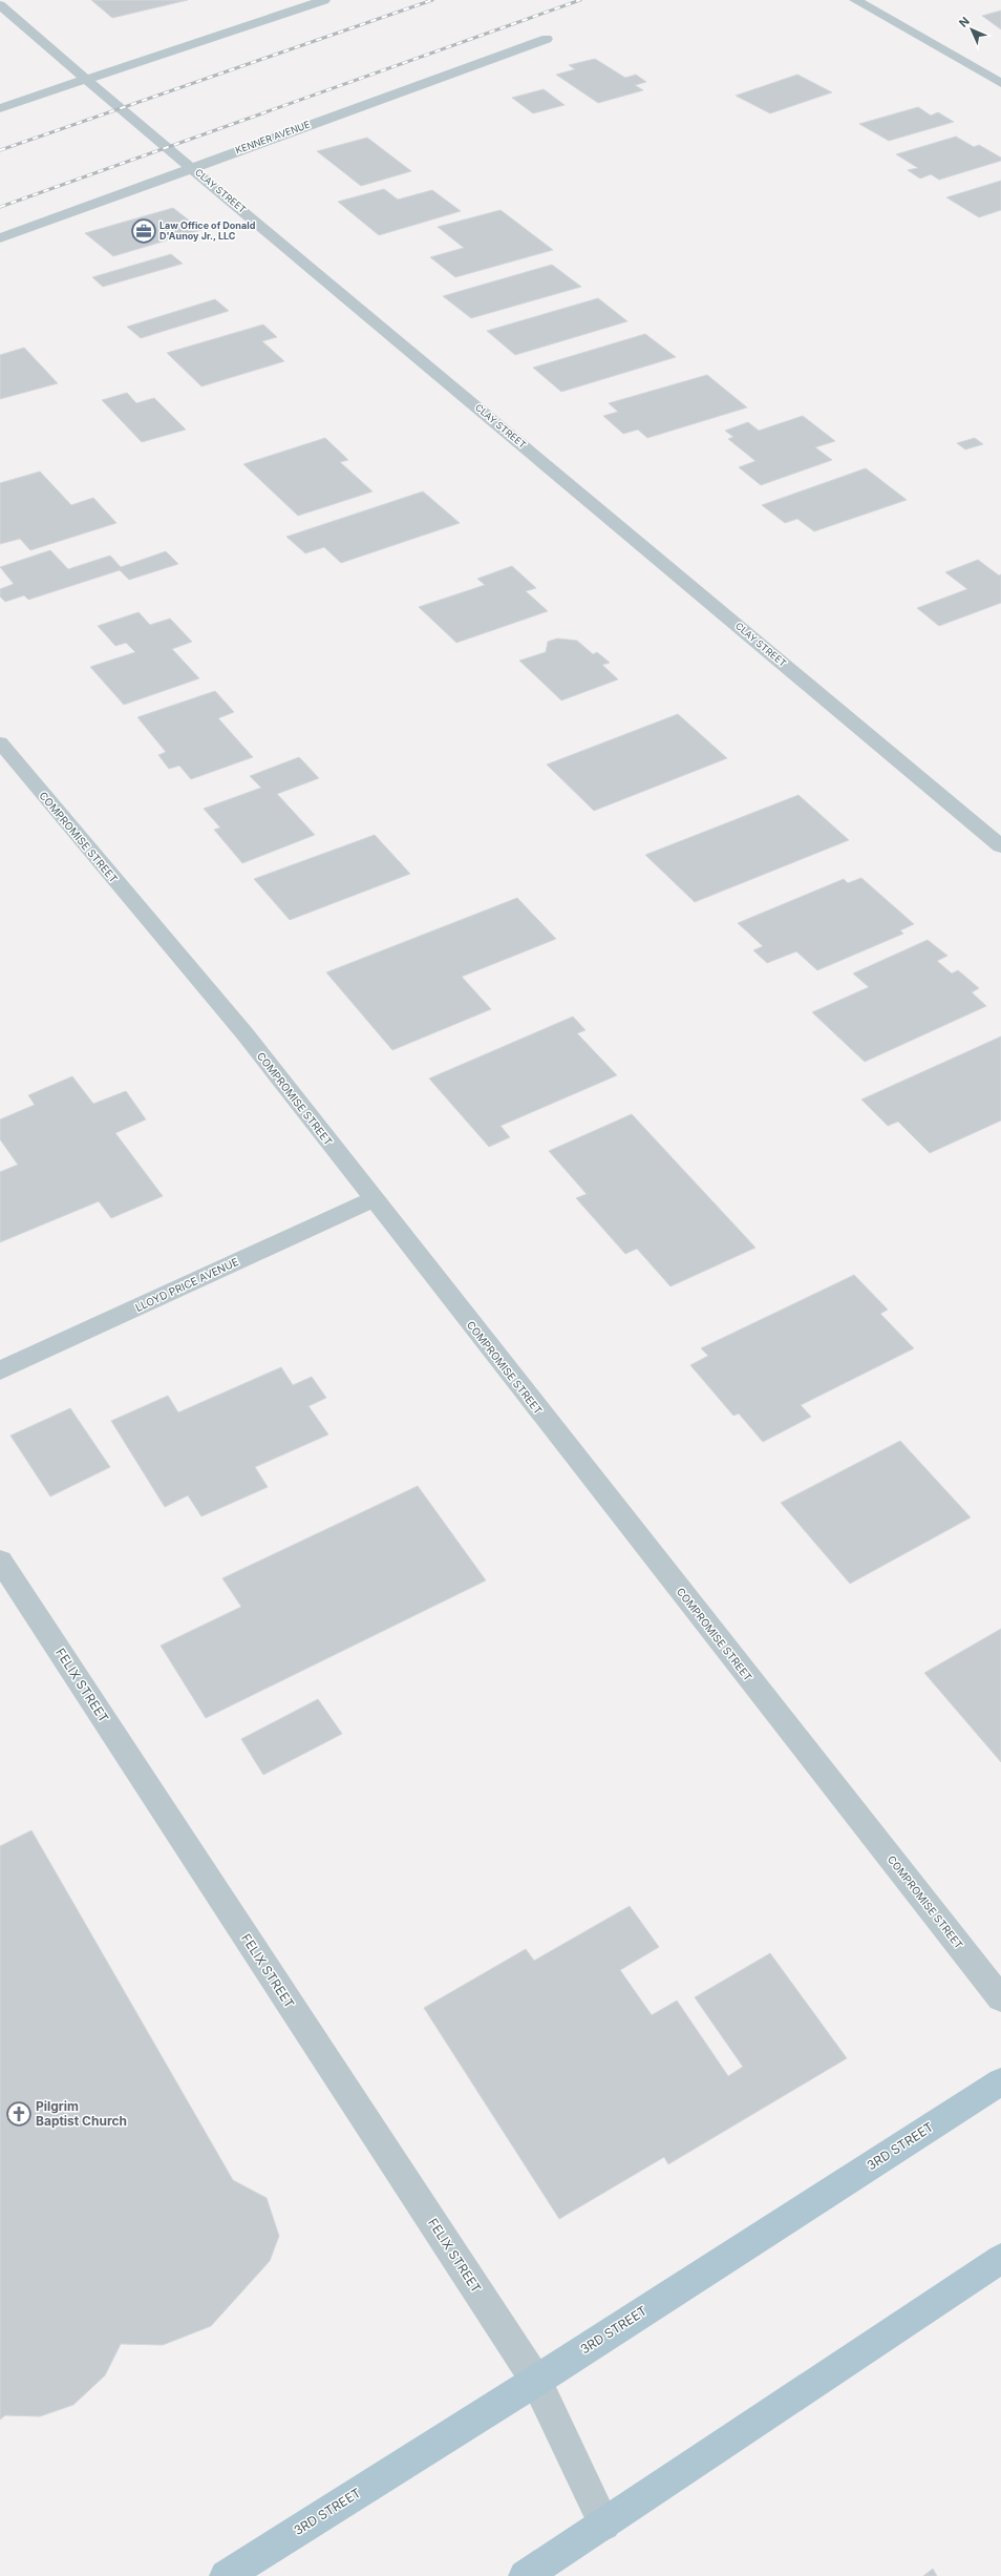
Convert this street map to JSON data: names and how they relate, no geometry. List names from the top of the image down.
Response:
{
  "streets": {
    "main road": ["3RD STREET"],
    "street": [
      "KENNER AVENUE",
      "CLAY STREET",
      "COMPROMISE STREET",
      "LLOYD PRICE AVENUE",
      "FELIX STREET"
    ]
  },
  "crossings": [
    ["KENNER AVENUE", "CLAY STREET"],
    ["COMPROMISE STREET", "LLOYD PRICE AVENUE"],
    ["FELIX STREET", "3RD STREET"]
  ],
  "places": {
    "office": ["Law Office of Donald D'Aunoy Jr., LLC"],
    "church": ["Pilgrim Baptist Church"]
  },
  "north": "top left"
}
